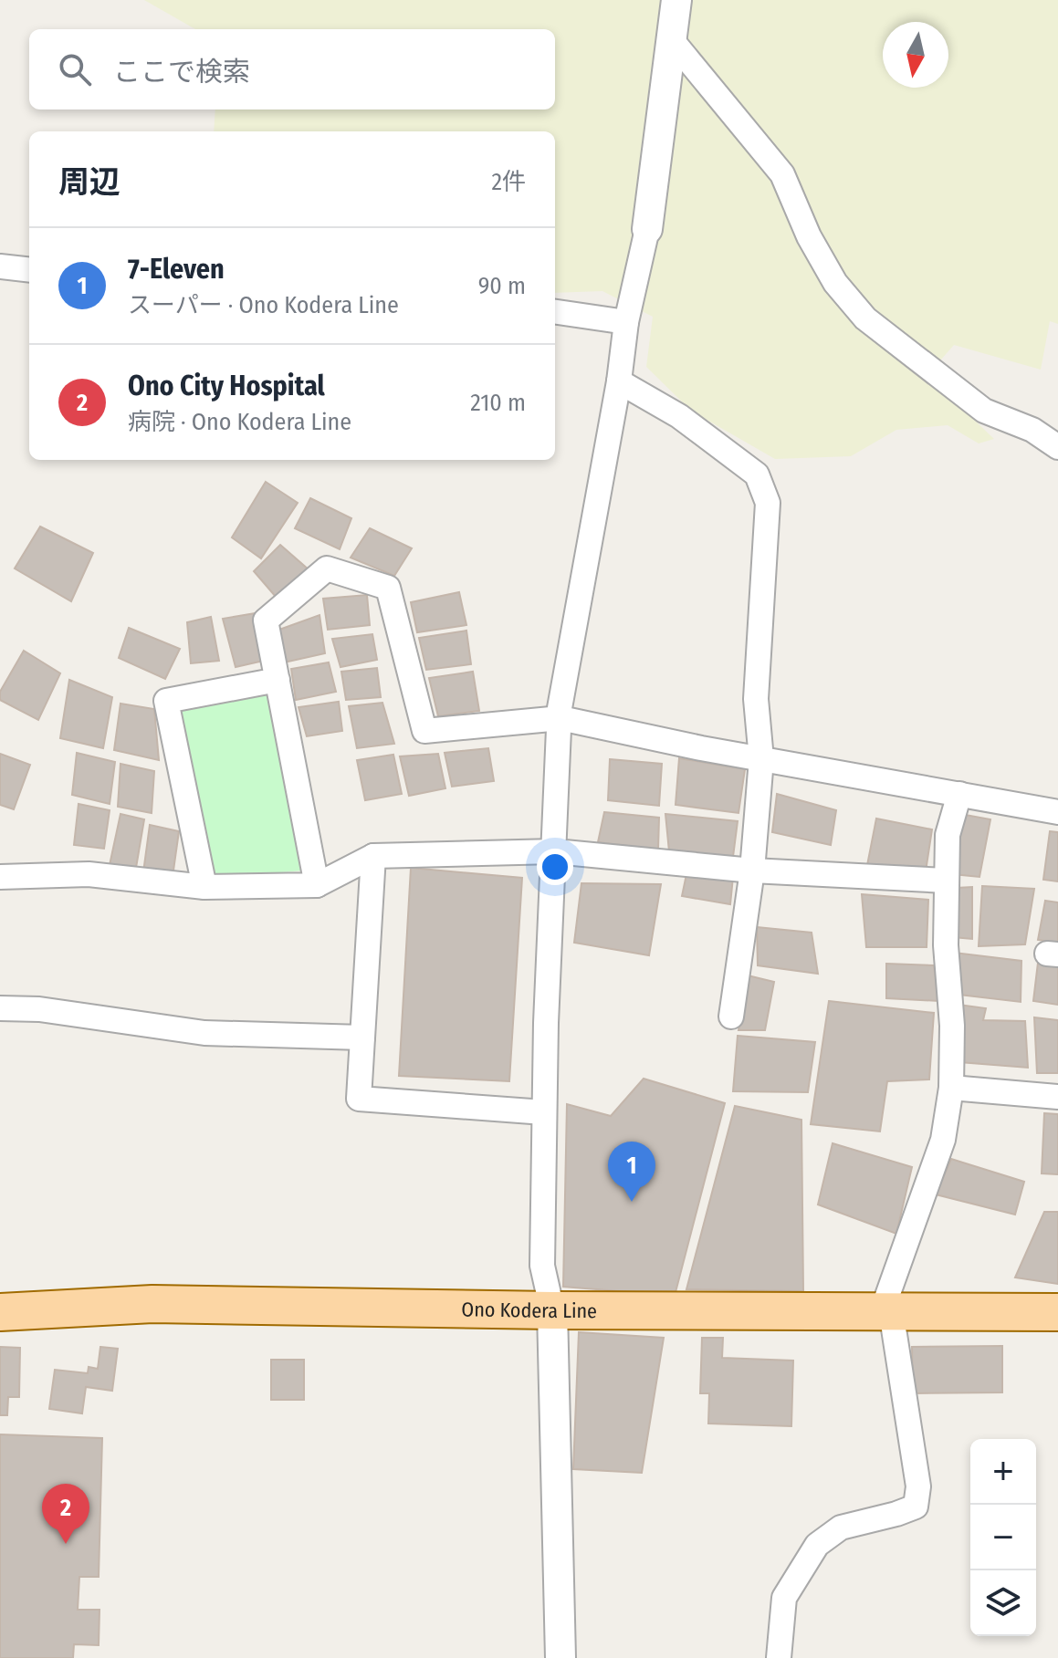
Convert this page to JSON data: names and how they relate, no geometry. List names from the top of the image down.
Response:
{
  "streets": {
    "main road": ["Ono Kodera Line"]
  },
  "north": "bottom",
  "page": {
    "search": "ここで検索",
    "heading": ["周辺", "2件"],
    "list": [
      {
        "mark": "1",
        "name": "7-Eleven",
        "note": "スーパー · Ono Kodera Line",
        "value": "90 m"
      },
      {
        "mark": "2",
        "name": "Ono City Hospital",
        "note": "病院 · Ono Kodera Line",
        "value": "210 m"
      }
    ],
    "pins": ["1", "2"],
    "map_buttons": ["+", "−"]
  }
}
